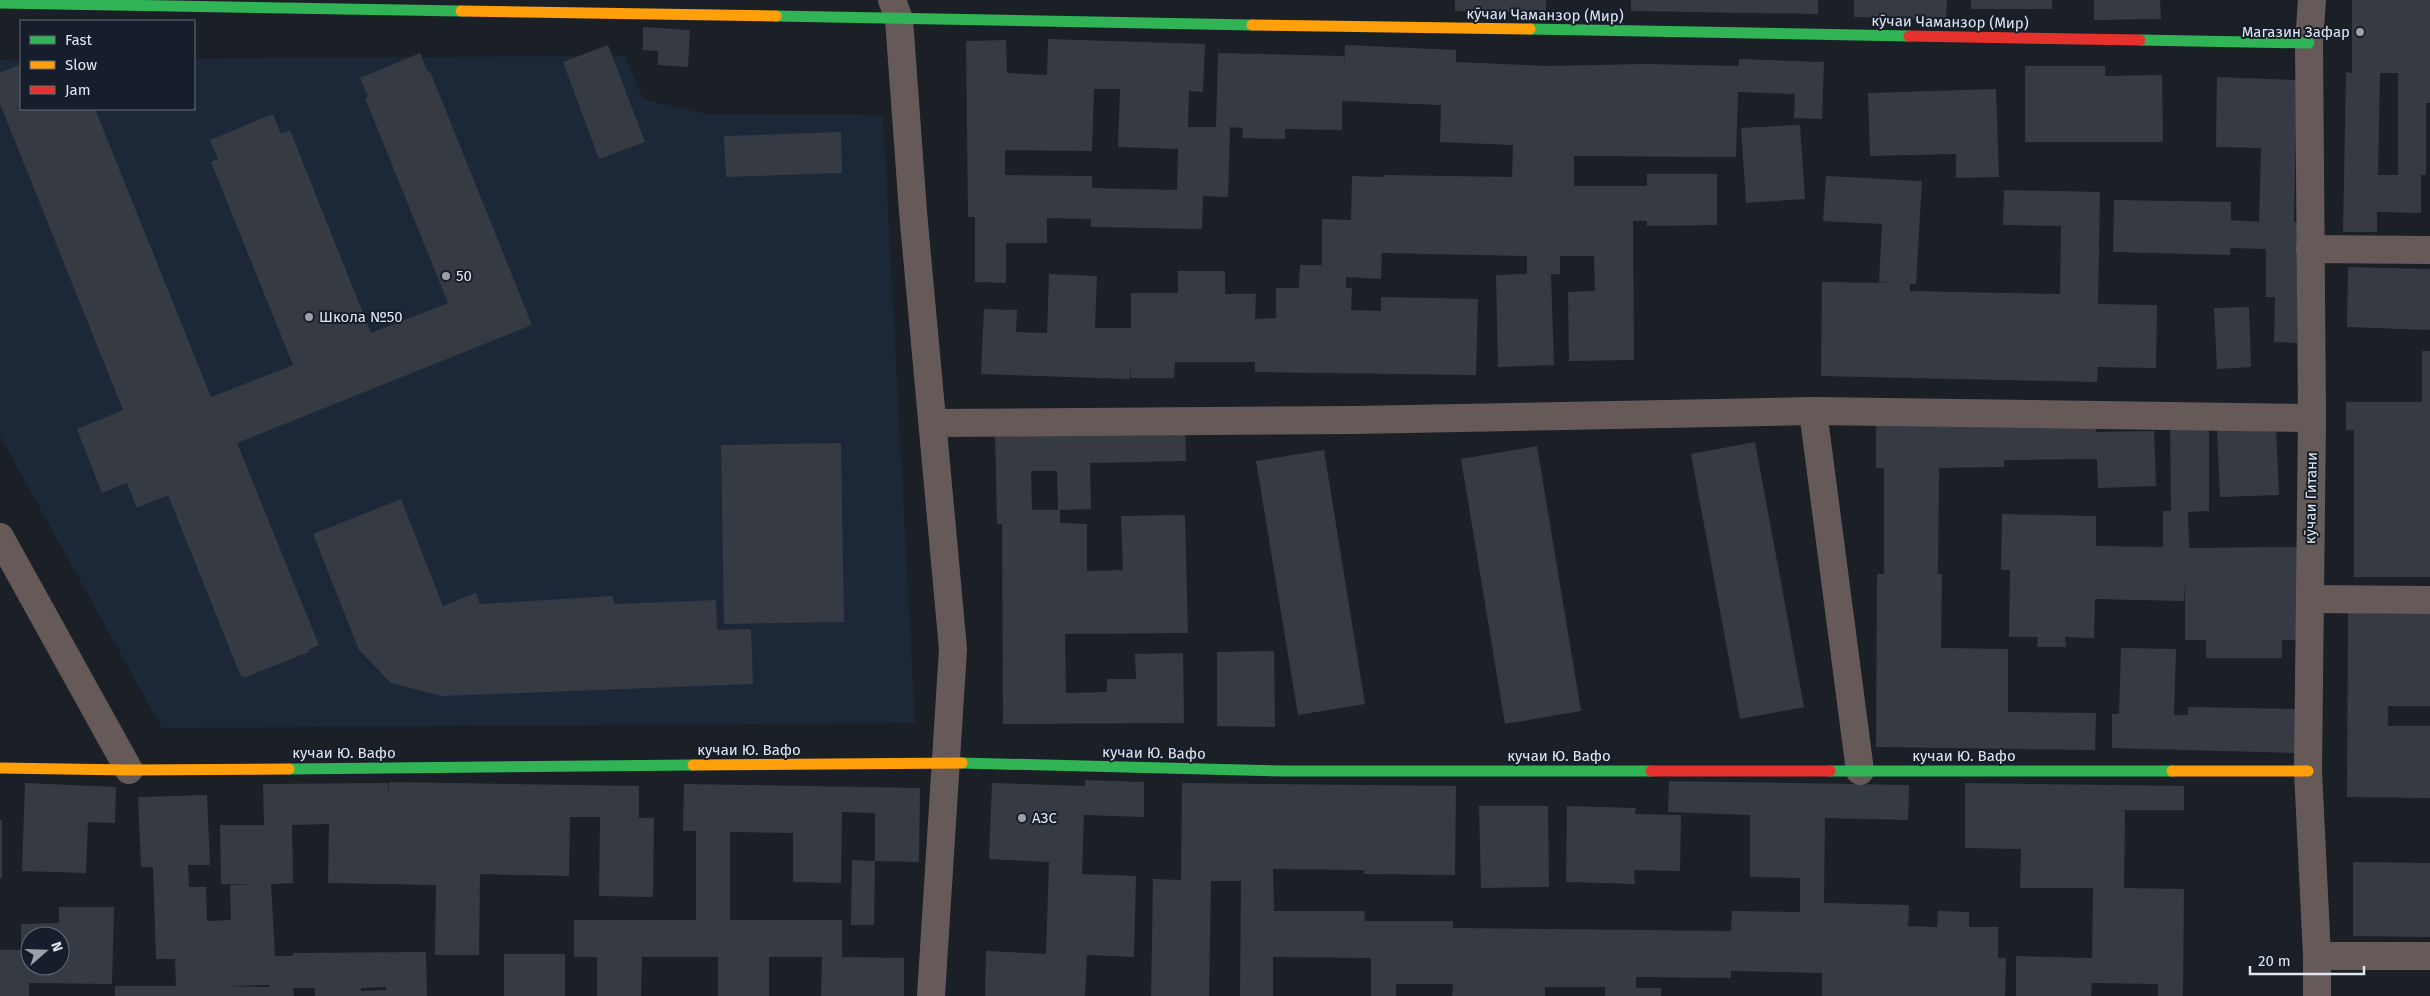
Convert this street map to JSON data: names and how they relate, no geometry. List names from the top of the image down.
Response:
{
  "streets": {
    "street": ["кӯчаи Чаманзор (Мир)", "кӯчаи Гитани", "кучаи Ю. Вафо"]
  },
  "crossings": [
    ["кӯчаи Чаманзор (Мир)", "кӯчаи Гитани"],
    ["кӯчаи Гитани", "кучаи Ю. Вафо"]
  ],
  "places": [
    "Магазин Зафар",
    "50",
    "Школа №50",
    "АЗС"
  ],
  "legend": ["Fast", "Slow", "Jam"],
  "scale_bar": "20 m",
  "north": "right"
}
